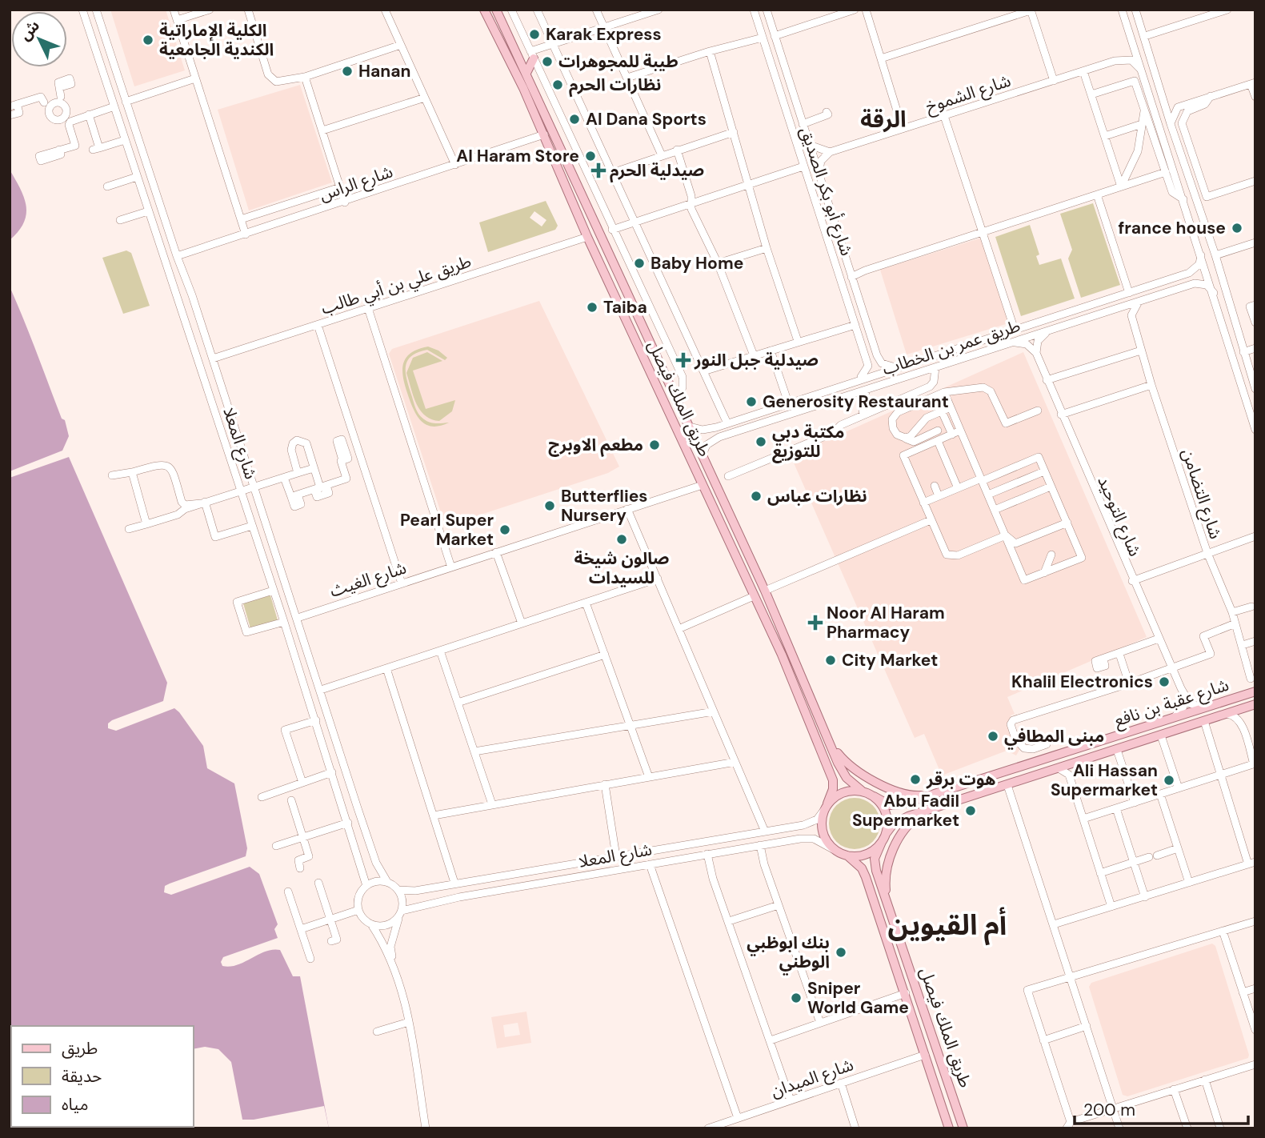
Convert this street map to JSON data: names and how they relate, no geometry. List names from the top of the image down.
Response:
{
  "streets": {
    "main road": ["طريق الملك فيصل", "شارع عقبة بن نافع"],
    "street": [
      "شارع الشموخ",
      "شارع الراس",
      "شارع أبو بكر الصديق",
      "طريق علي بن أبي طالب",
      "طريق عمر بن الخطاب",
      "شارع المعلا",
      "شارع التضامن",
      "شارع التوحيد",
      "شارع الغيث",
      "شارع الميدان"
    ]
  },
  "crossings": [
    ["شارع الراس", "طريق الملك فيصل"],
    ["شارع الراس", "شارع المعلا"],
    ["شارع أبو بكر الصديق", "طريق عمر بن الخطاب"],
    ["طريق علي بن أبي طالب", "طريق الملك فيصل"],
    ["طريق علي بن أبي طالب", "شارع المعلا"],
    ["طريق عمر بن الخطاب", "طريق الملك فيصل"],
    ["طريق الملك فيصل", "شارع المعلا"],
    ["طريق الملك فيصل", "شارع الغيث"],
    ["طريق الملك فيصل", "شارع عقبة بن نافع"],
    ["طريق الملك فيصل", "شارع الميدان"],
    ["شارع المعلا", "شارع الغيث"],
    ["شارع المعلا", "شارع عقبة بن نافع"],
    ["شارع التوحيد", "شارع عقبة بن نافع"]
  ],
  "districts": ["الرقة", "أم القيوين"],
  "places": {
    "other": [
      "Karak Express",
      "الكلية الإماراتية الكندية الجامعية",
      "طيبة للمجوهرات",
      "Hanan",
      "نظارات الحرم",
      "Al Dana Sports",
      "Al Haram Store",
      "france house",
      "Baby Home",
      "Taiba",
      "Generosity Restaurant",
      "مكتبة دبي للتوزيع",
      "مطعم الاوبرج",
      "نظارات عباس",
      "Butterflies Nursery",
      "Pearl Super Market",
      "صالون شيخة للسيدات",
      "City Market",
      "Khalil Electronics",
      "مبنى المطافي",
      "هوت برقر",
      "Ali Hassan Supermarket",
      "Abu Fadil Supermarket",
      "بنك ابوظبي الوطني",
      "Sniper World Game"
    ],
    "health": ["صيدلية الحرم", "صيدلية جبل النور", "Noor Al Haram Pharmacy"]
  },
  "legend": ["طريق", "حديقة", "مياه"],
  "scale_bar": "200 m",
  "north": "top left"
}
